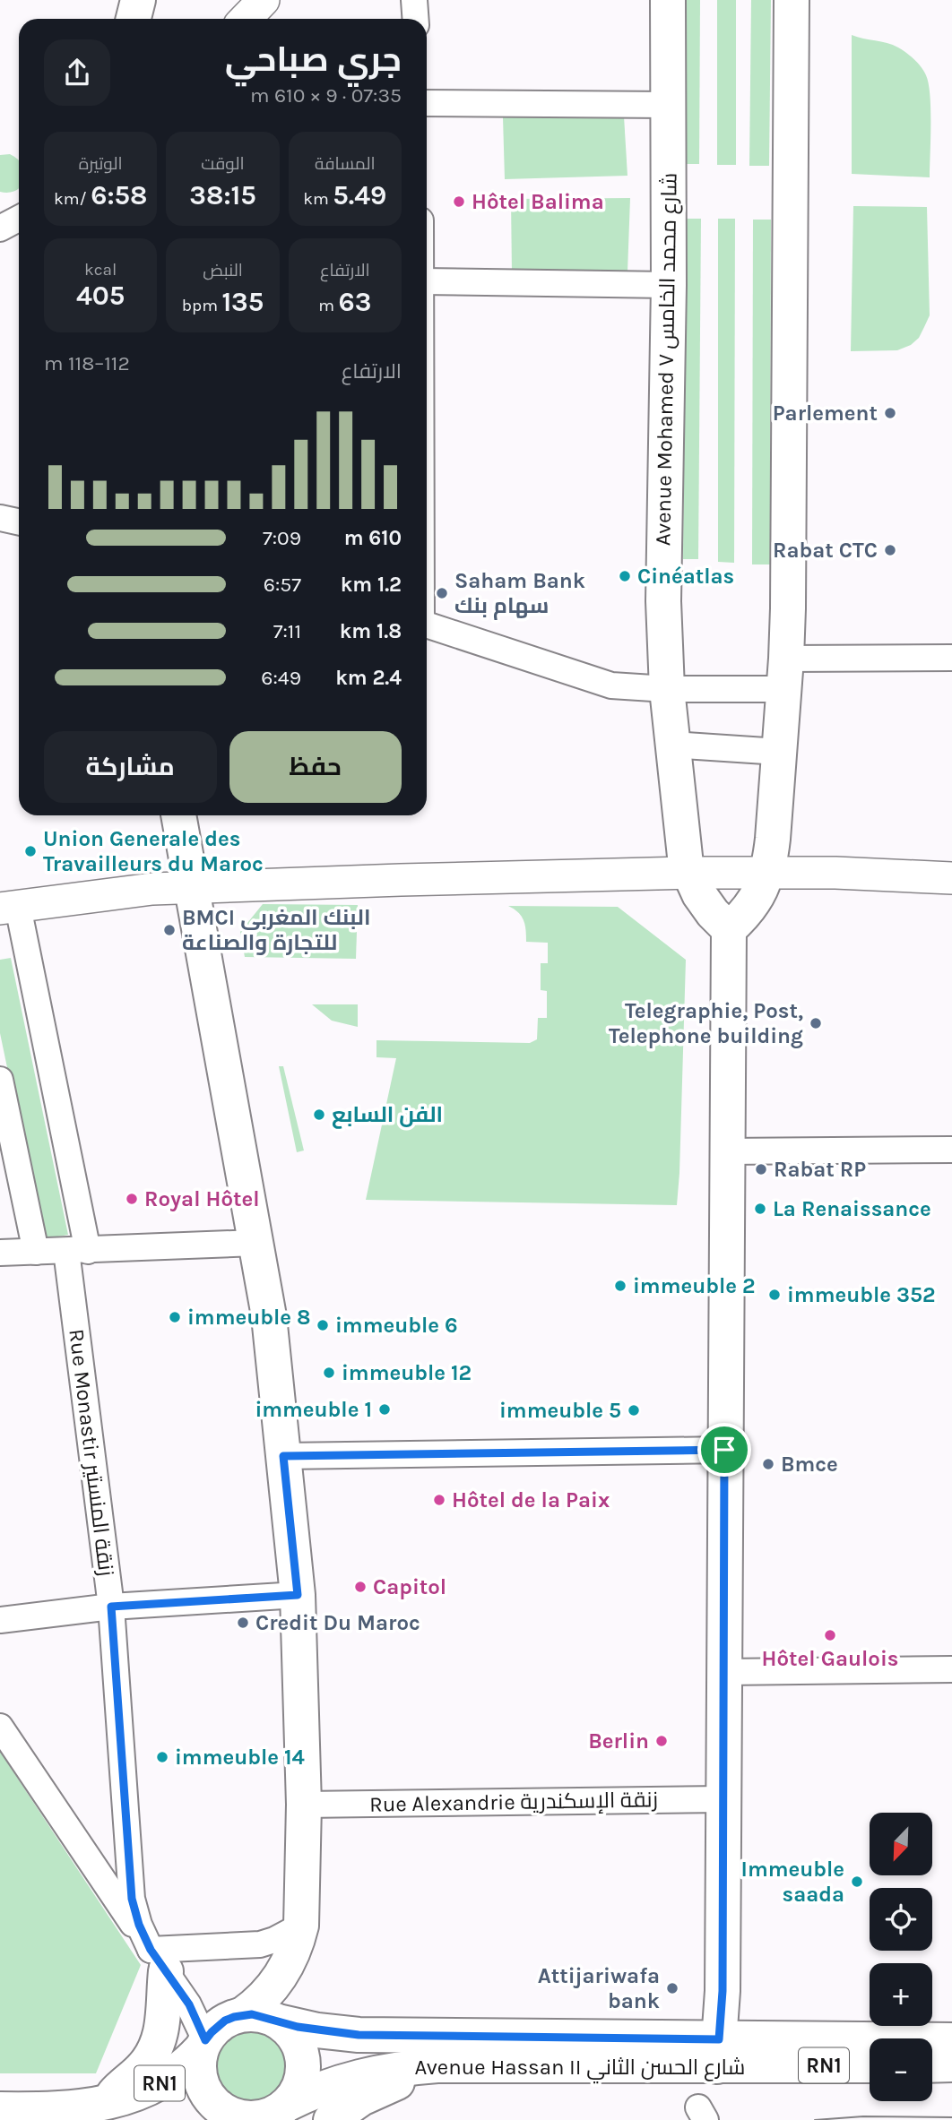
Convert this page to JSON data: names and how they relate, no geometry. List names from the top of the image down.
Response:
{
  "streets": {
    "main road": ["Avenue Mohamed V شارع محمد الخامس", "RN1", "Avenue Hassan II شارع الحسن الثاني"],
    "street": ["Rue Monastir زنقة المنستير", "Rue Alexandrie زنقة الإسكندرية"]
  },
  "crossings": [
    ["RN1", "Avenue Hassan II شارع الحسن الثاني"]
  ],
  "places": [
    "Hôtel Balima",
    "Parlement",
    "Rabat CTC",
    "Cinéatlas",
    "Saham Bank سهام بنك",
    "Union Generale des Travailleurs du Maroc",
    "BMCI البنك المغربي للتجارة والصناعة",
    "Telegraphie, Post, Telephone building",
    "الفن السابع",
    "Rabat RP",
    "Royal Hôtel",
    "La Renaissance",
    "immeuble 2",
    "immeuble 352",
    "immeuble 8",
    "immeuble 6",
    "immeuble 12",
    "immeuble 1",
    "immeuble 5",
    "Bmce",
    "Hôtel de la Paix",
    "Capitol",
    "Credit Du Maroc",
    "Hôtel Gaulois",
    "Berlin",
    "immeuble 14",
    "Immeuble saada",
    "Attijariwafa bank"
  ],
  "north": "bottom left",
  "page": {
    "heading": ["جري صباحي", "07:35 · 9 × 610 m"],
    "stats": [
      ["المسافة", "5.49 km"],
      ["الوقت", "38:15"],
      ["الوتيرة", "6:58 /km"],
      ["الارتفاع", "63 m"],
      ["النبض", "135 bpm"],
      ["kcal", "405"]
    ],
    "chart": ["الارتفاع", "112–118 m"],
    "list": [
      {
        "name": "610 m",
        "note": "7:09"
      },
      {
        "name": "1.2 km",
        "note": "6:57"
      },
      {
        "name": "1.8 km",
        "note": "7:11"
      },
      {
        "name": "2.4 km",
        "note": "6:49"
      }
    ],
    "buttons": ["حفظ", "مشاركة"],
    "map_buttons": ["+", "−"]
  }
}
